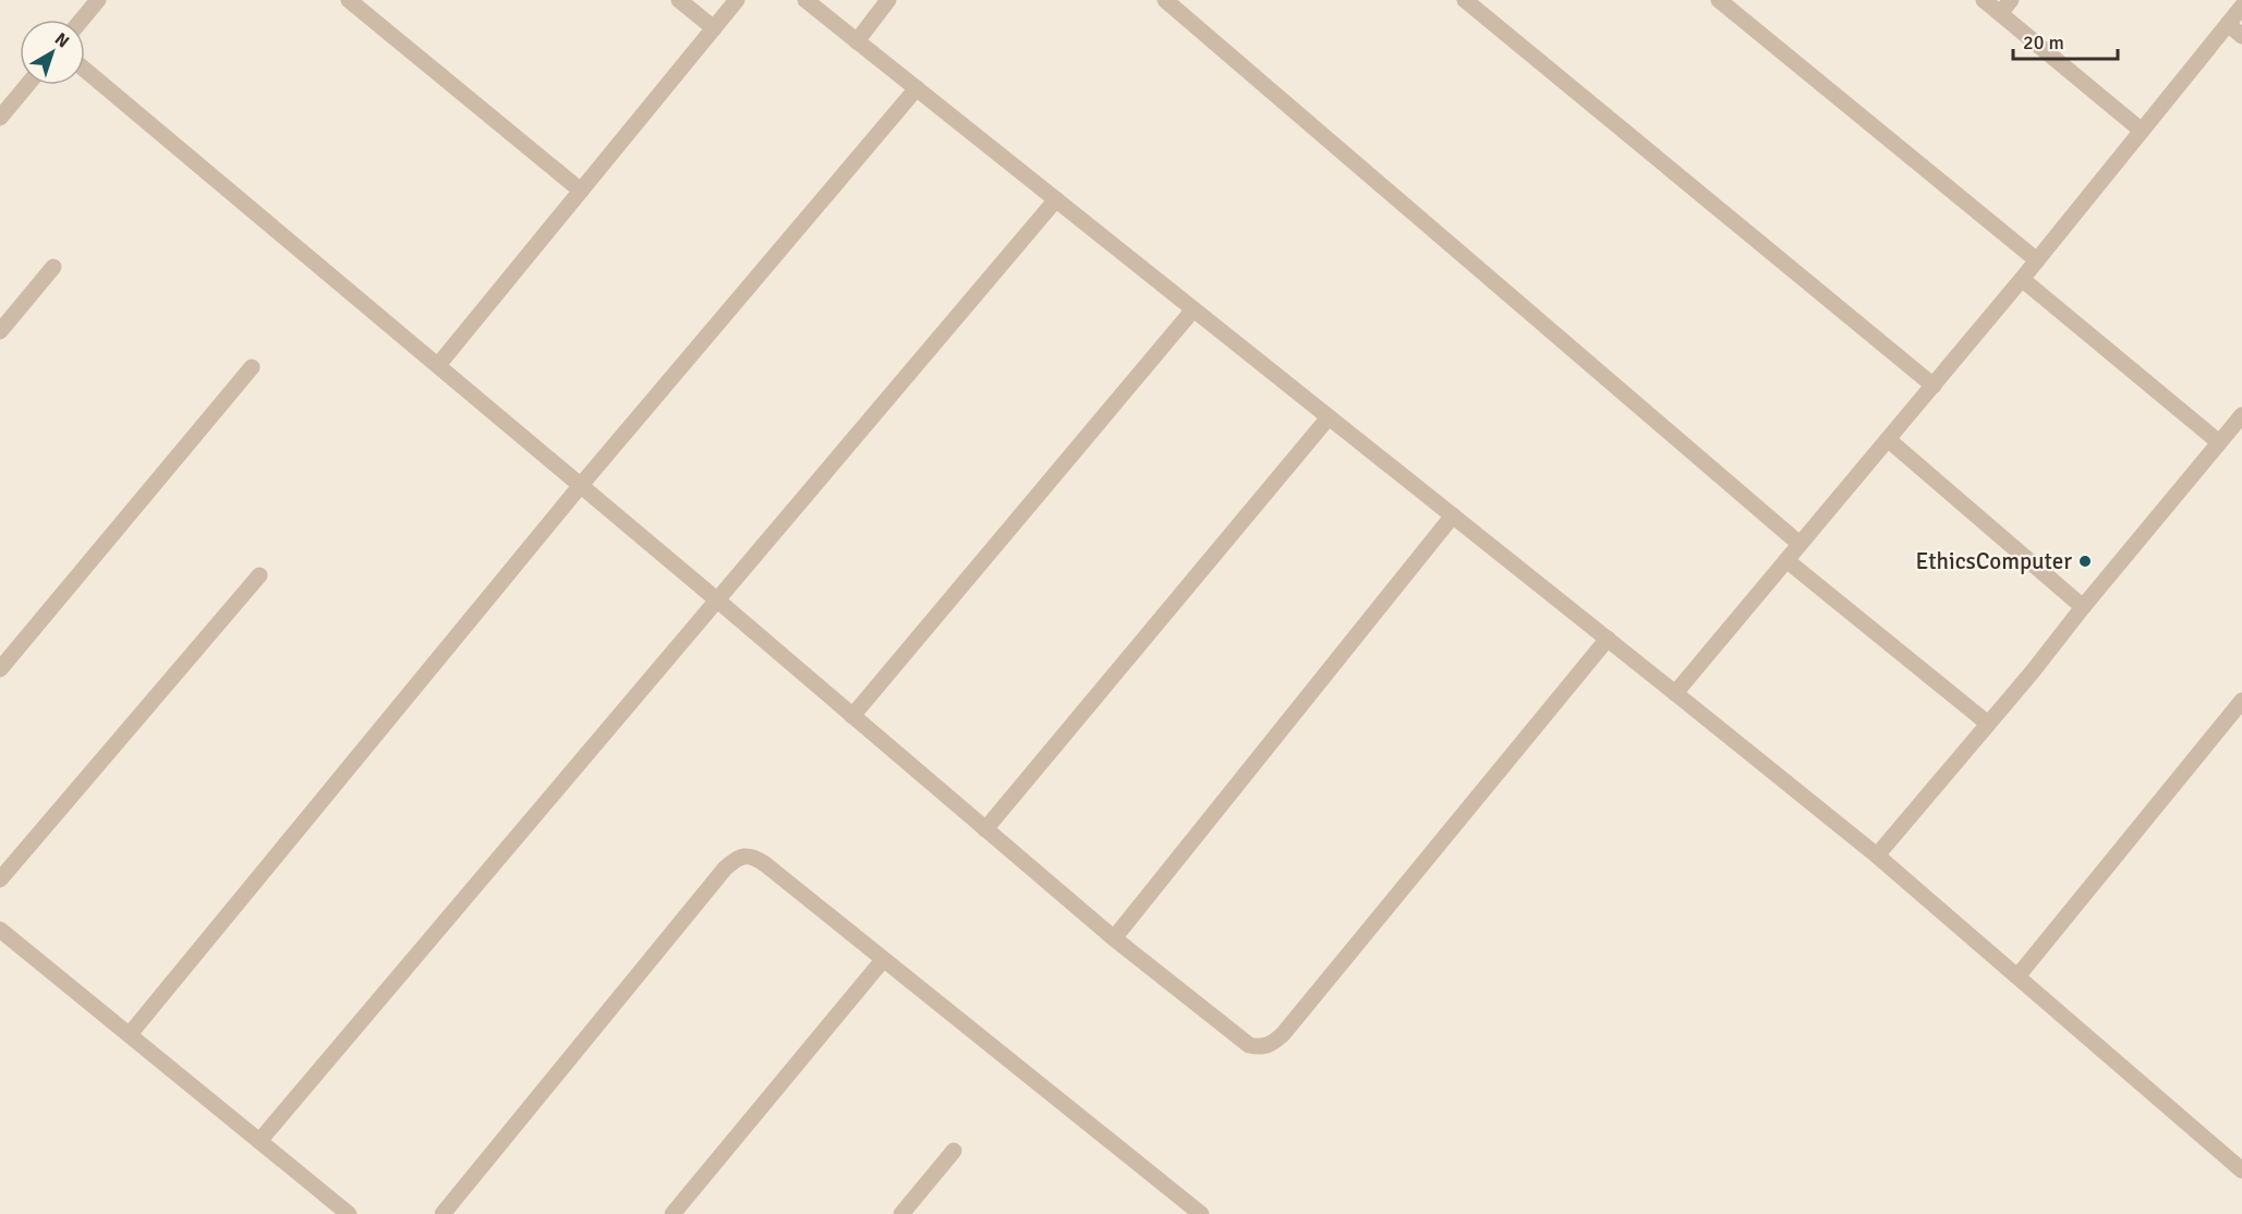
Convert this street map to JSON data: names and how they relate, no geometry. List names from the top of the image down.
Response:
{
  "places": ["EthicsComputer"],
  "scale_bar": "20 m",
  "north": "top right"
}
